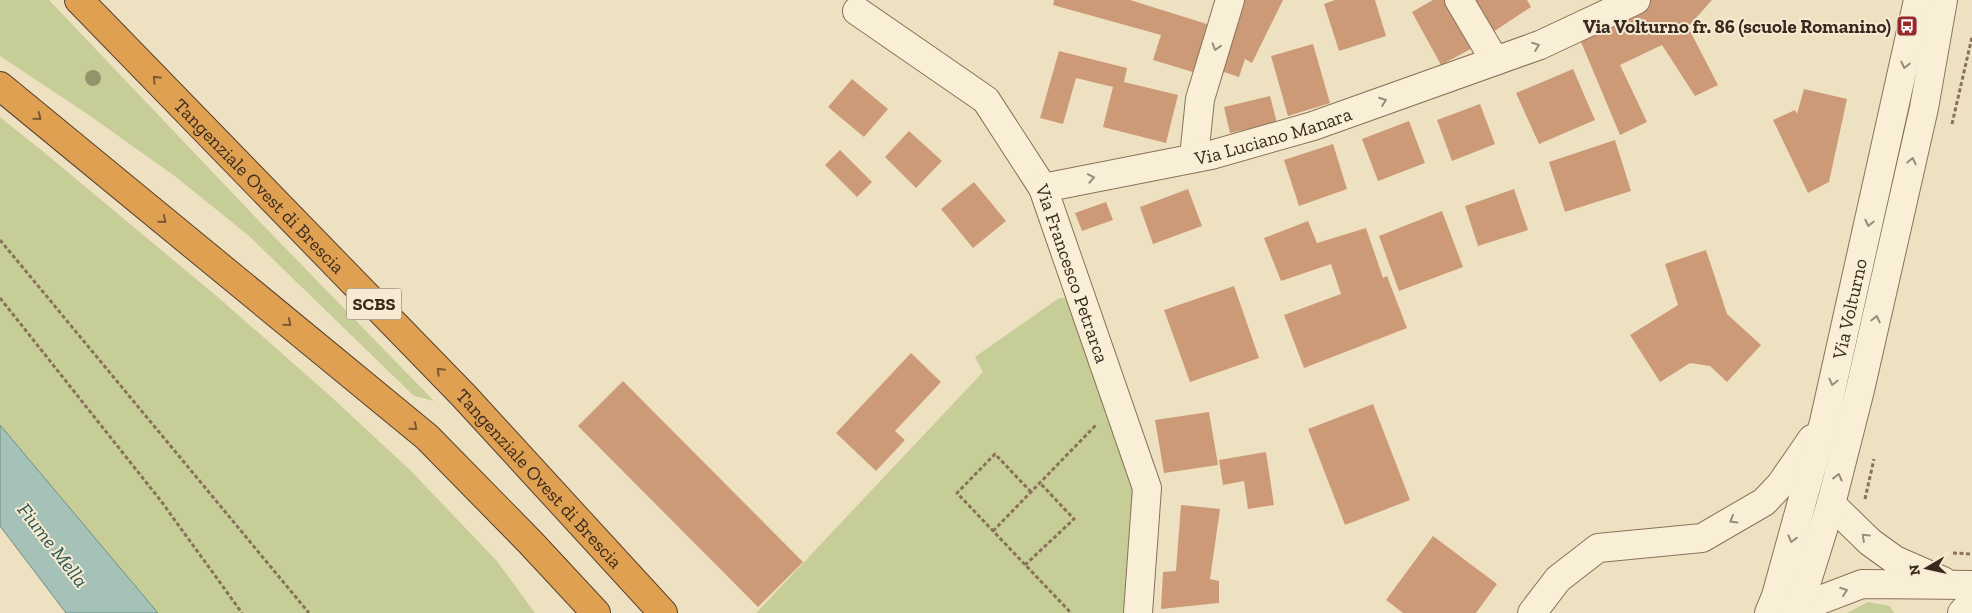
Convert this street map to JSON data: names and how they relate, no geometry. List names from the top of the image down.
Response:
{
  "streets": {
    "highway": ["Tangenziale Ovest di Brescia", "SCBS"],
    "street": ["Via Luciano Manara", "Via Francesco Petrarca", "Via Volturno"]
  },
  "crossings": [
    ["Via Luciano Manara", "Via Francesco Petrarca"]
  ],
  "one_way": ["Via Luciano Manara"],
  "water": ["Fiume Mella"],
  "places": {
    "bus stop": ["Via Volturno fr. 86 (scuole Romanino)"]
  },
  "north": "left"
}
